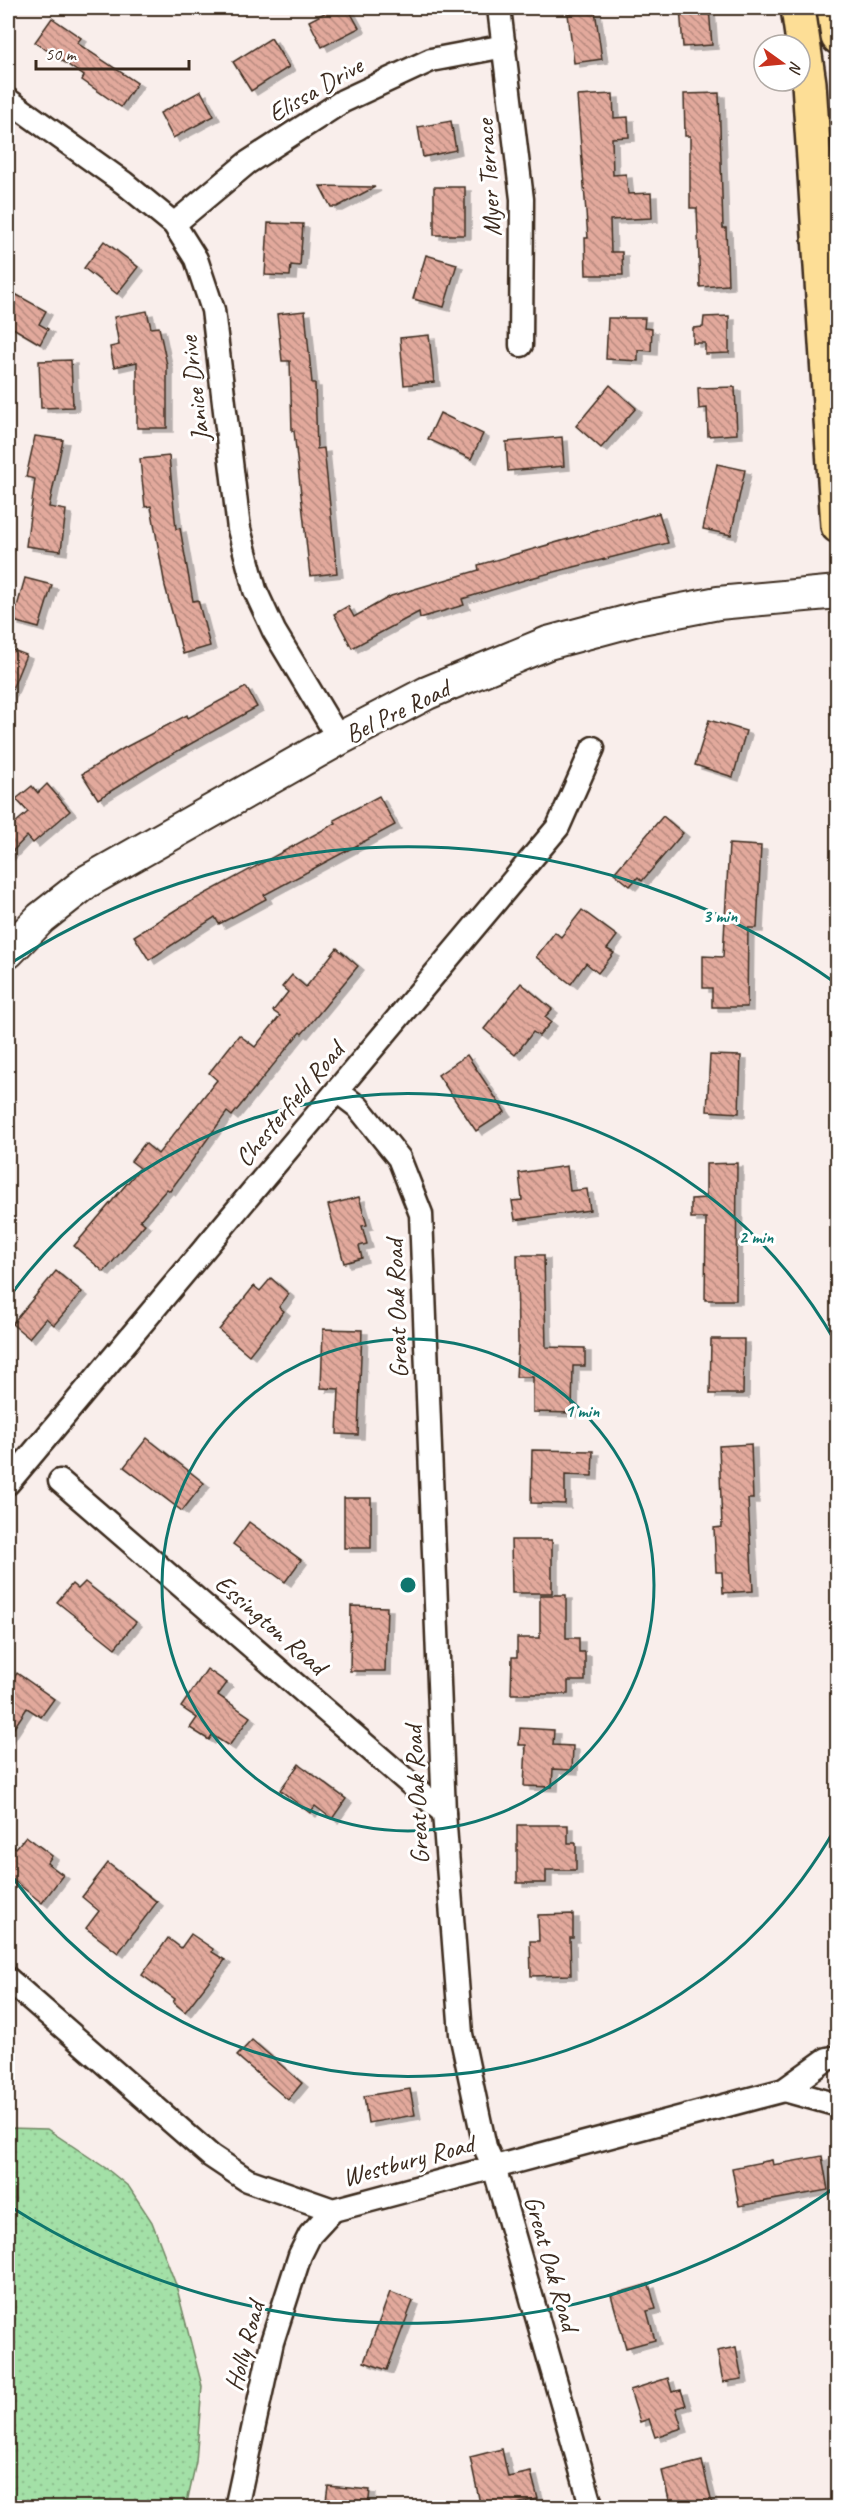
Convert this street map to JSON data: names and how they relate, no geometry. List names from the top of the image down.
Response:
{
  "streets": {
    "main road": ["Bel Pre Road"],
    "street": [
      "Elissa Drive",
      "Myer Terrace",
      "Janice Drive",
      "Chesterfield Road",
      "Great Oak Road",
      "Essington Road",
      "Westbury Road",
      "Holly Road"
    ]
  },
  "crossings": [
    ["Elissa Drive", "Myer Terrace"],
    ["Elissa Drive", "Janice Drive"],
    ["Janice Drive", "Bel Pre Road"],
    ["Chesterfield Road", "Great Oak Road"],
    ["Great Oak Road", "Essington Road"],
    ["Great Oak Road", "Westbury Road"],
    ["Westbury Road", "Holly Road"]
  ],
  "scale_bar": "50 m",
  "north": "right",
  "rings": ["3 min", "2 min", "1 min"]
}
